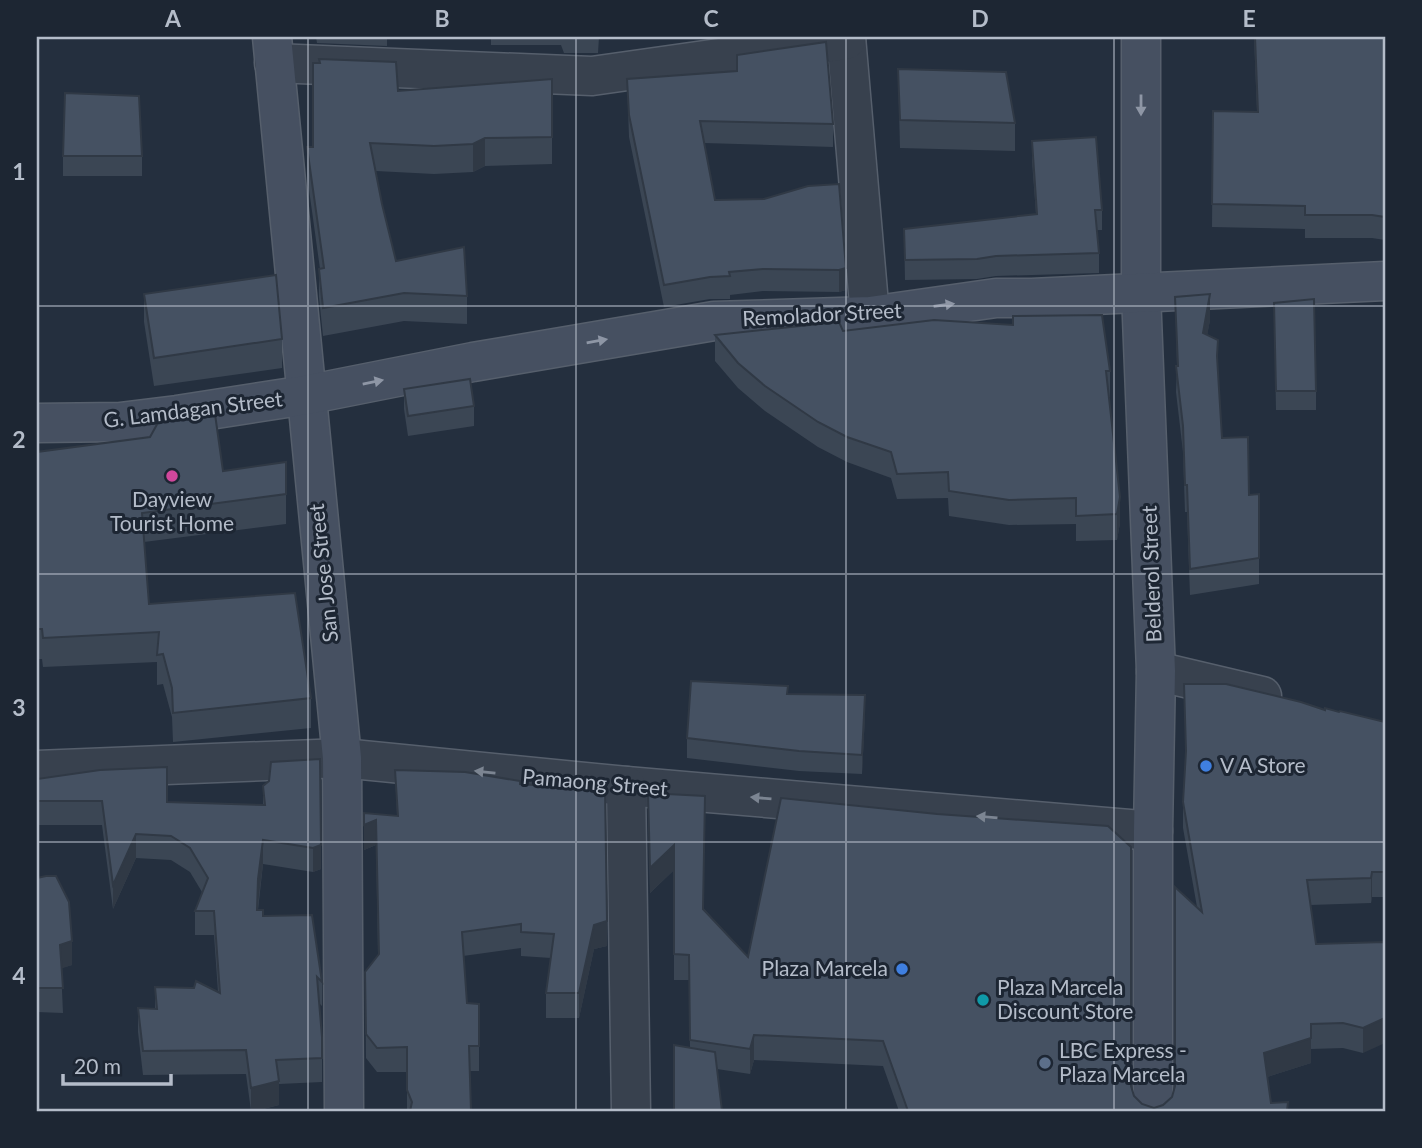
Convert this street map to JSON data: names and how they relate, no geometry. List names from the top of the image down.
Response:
{
  "streets": {
    "street": [
      "Remolador Street",
      "G. Lamdagan Street",
      "San Jose Street",
      "Belderol Street",
      "Pamaong Street"
    ]
  },
  "crossings": [
    ["Remolador Street", "G. Lamdagan Street"],
    ["Remolador Street", "San Jose Street"],
    ["Remolador Street", "Belderol Street"],
    ["G. Lamdagan Street", "San Jose Street"],
    ["San Jose Street", "Pamaong Street"],
    ["Belderol Street", "Pamaong Street"]
  ],
  "one_way": ["Pamaong Street"],
  "places": [
    "Dayview Tourist Home",
    "V A Store",
    "Plaza Marcela",
    "Plaza Marcela Discount Store",
    "LBC Express - Plaza Marcela"
  ],
  "scale_bar": "20 m",
  "grid": {
    "columns": [
      "A",
      "B",
      "C",
      "D",
      "E"
    ],
    "rows": [
      "1",
      "2",
      "3",
      "4"
    ]
  }
}
